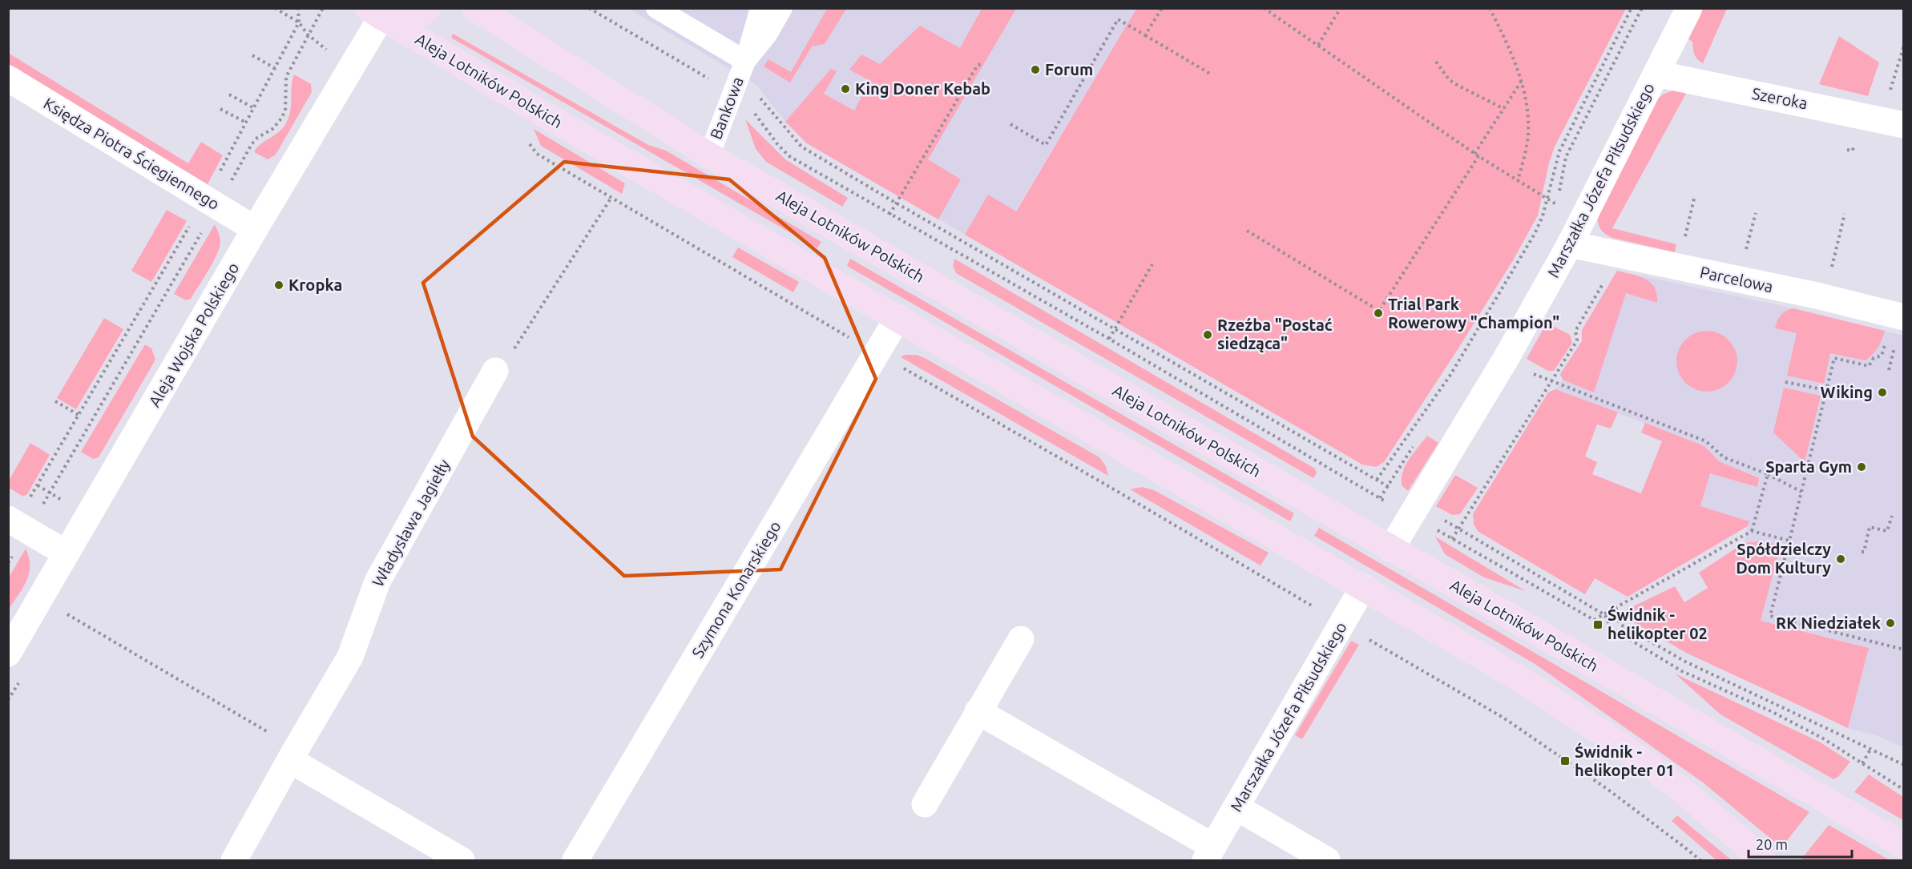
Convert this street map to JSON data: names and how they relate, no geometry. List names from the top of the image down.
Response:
{
  "streets": {
    "street": [
      "Aleja Lotników Polskich",
      "Szeroka",
      "Księdza Piotra Ściegiennego",
      "Marszałka Józefa Piłsudskiego",
      "Parcelowa",
      "Aleja Wojska Polskiego",
      "Władysława Jagiełły",
      "Szymona Konarskiego"
    ],
    "lane": ["Bankowa"]
  },
  "crossings": [
    ["Aleja Lotników Polskich", "Bankowa"],
    ["Aleja Lotników Polskich", "Marszałka Józefa Piłsudskiego"],
    ["Aleja Lotników Polskich", "Aleja Wojska Polskiego"],
    ["Aleja Lotników Polskich", "Szymona Konarskiego"],
    ["Szeroka", "Marszałka Józefa Piłsudskiego"],
    ["Księdza Piotra Ściegiennego", "Aleja Wojska Polskiego"],
    ["Marszałka Józefa Piłsudskiego", "Parcelowa"]
  ],
  "places": {
    "other": [
      "Forum",
      "King Doner Kebab",
      "Kropka",
      "Trial Park Rowerowy \"Champion\"",
      "Rzeźba \"Postać siedząca\"",
      "Wiking",
      "Sparta Gym",
      "Spółdzielczy Dom Kultury",
      "RK Niedziałek"
    ],
    "transit": ["Świdnik - helikopter 02", "Świdnik - helikopter 01"]
  },
  "scale_bar": "20 m"
}
